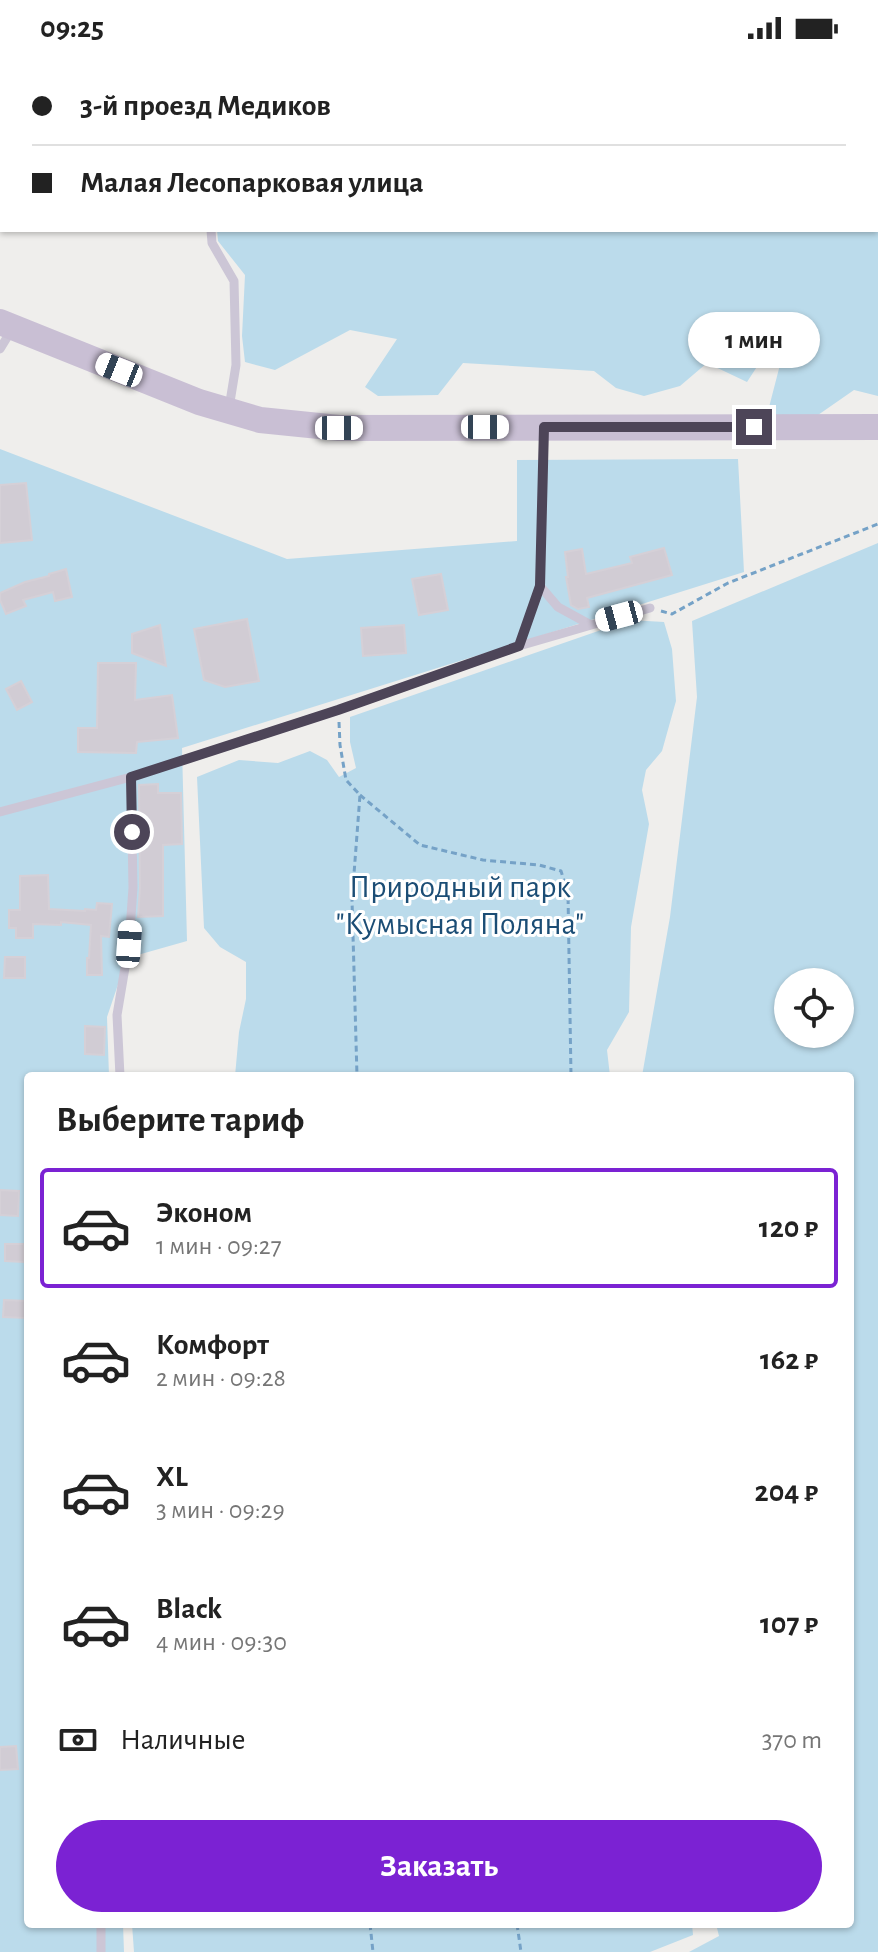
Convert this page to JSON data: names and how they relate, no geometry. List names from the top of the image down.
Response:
{
  "parks": ["Природный парк \"Кумысная Поляна\""],
  "page": {
    "status": "09:25",
    "banner": ["3-й проезд Медиков", "Малая Лесопарковая улица"],
    "bubble": "1 мин",
    "heading": "Выберите тариф",
    "list": [
      {
        "name": "Эконом",
        "note": "1 мин · 09:27",
        "value": "120 ₽"
      },
      {
        "name": "Комфорт",
        "note": "2 мин · 09:28",
        "value": "162 ₽"
      },
      {
        "name": "XL",
        "note": "3 мин · 09:29",
        "value": "204 ₽"
      },
      {
        "name": "Black",
        "note": "4 мин · 09:30",
        "value": "107 ₽"
      }
    ],
    "pay": ["Наличные", "370 m"],
    "buttons": "Заказать"
  }
}
